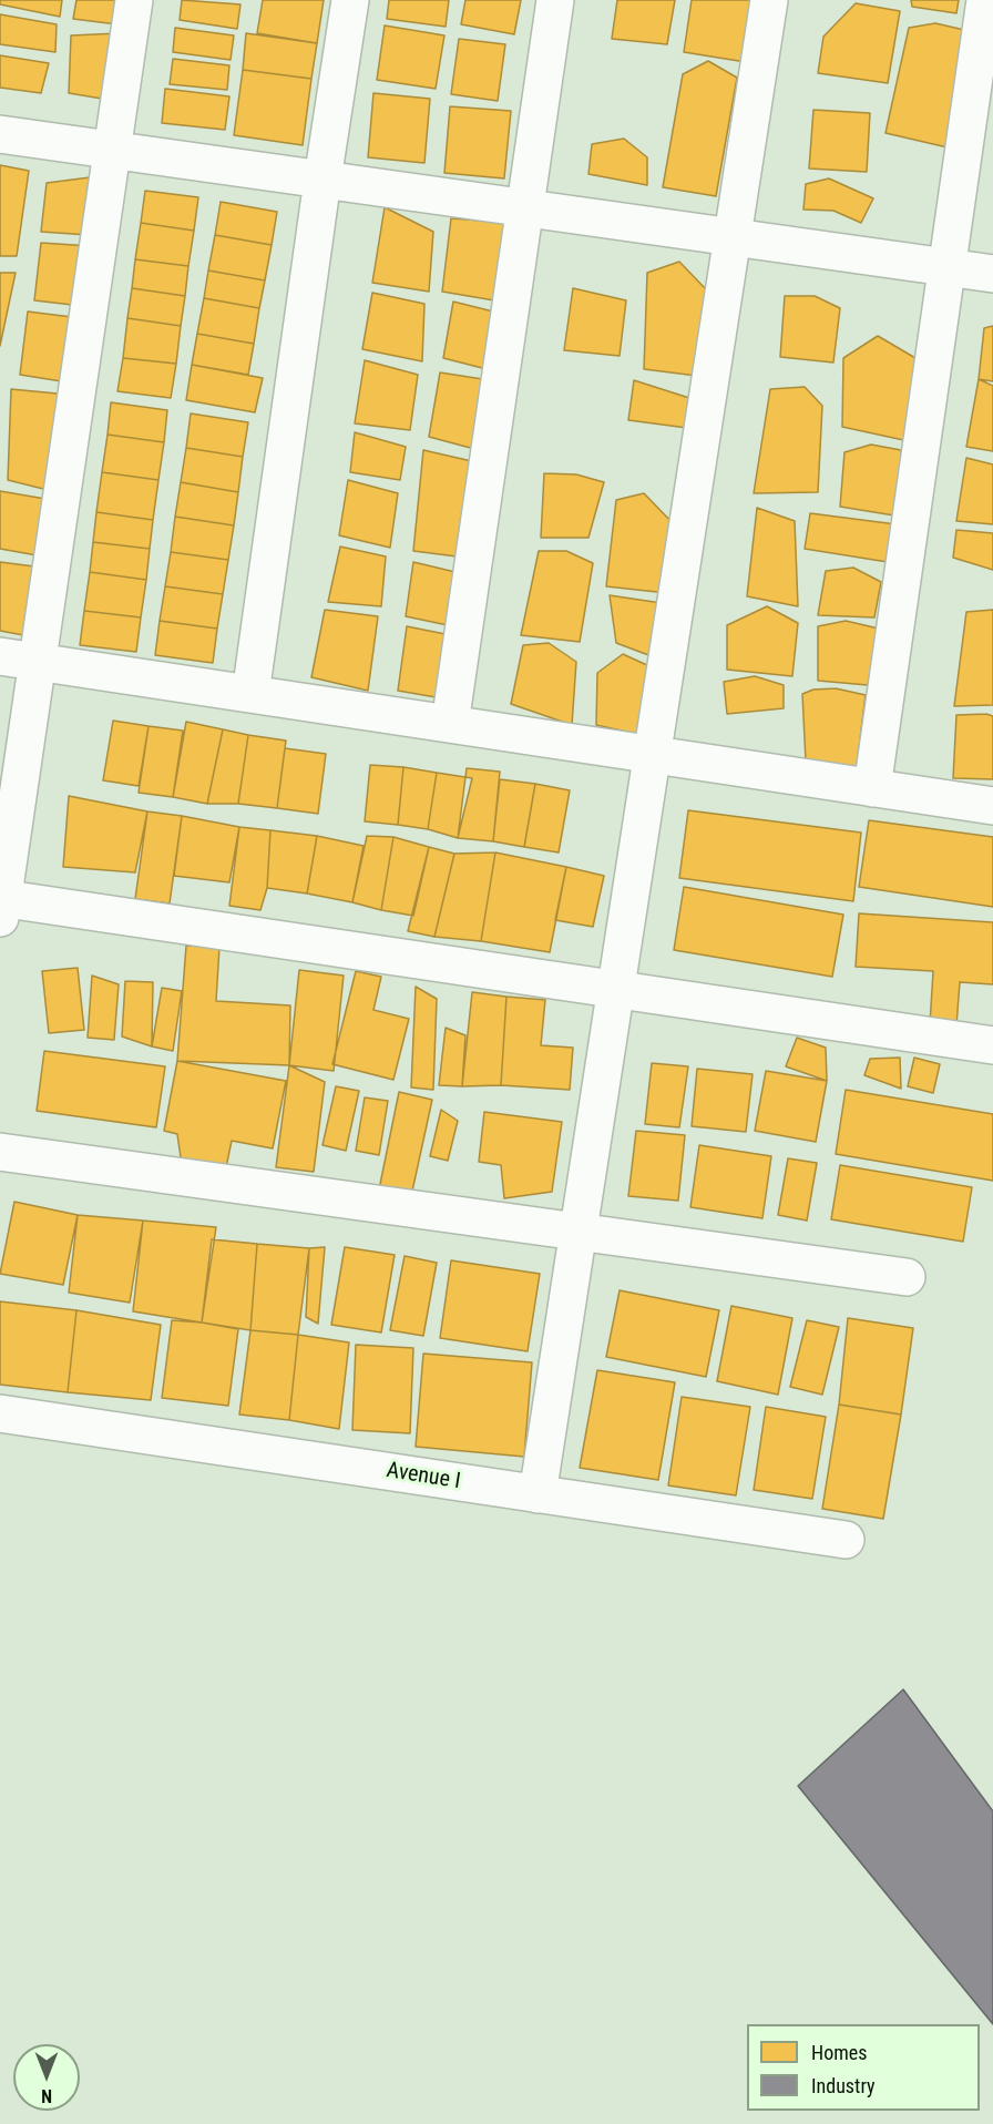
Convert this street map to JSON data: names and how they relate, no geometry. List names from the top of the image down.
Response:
{
  "streets": {
    "street": ["Avenue I"]
  },
  "legend": ["Homes", "Industry"],
  "north": "bottom"
}
